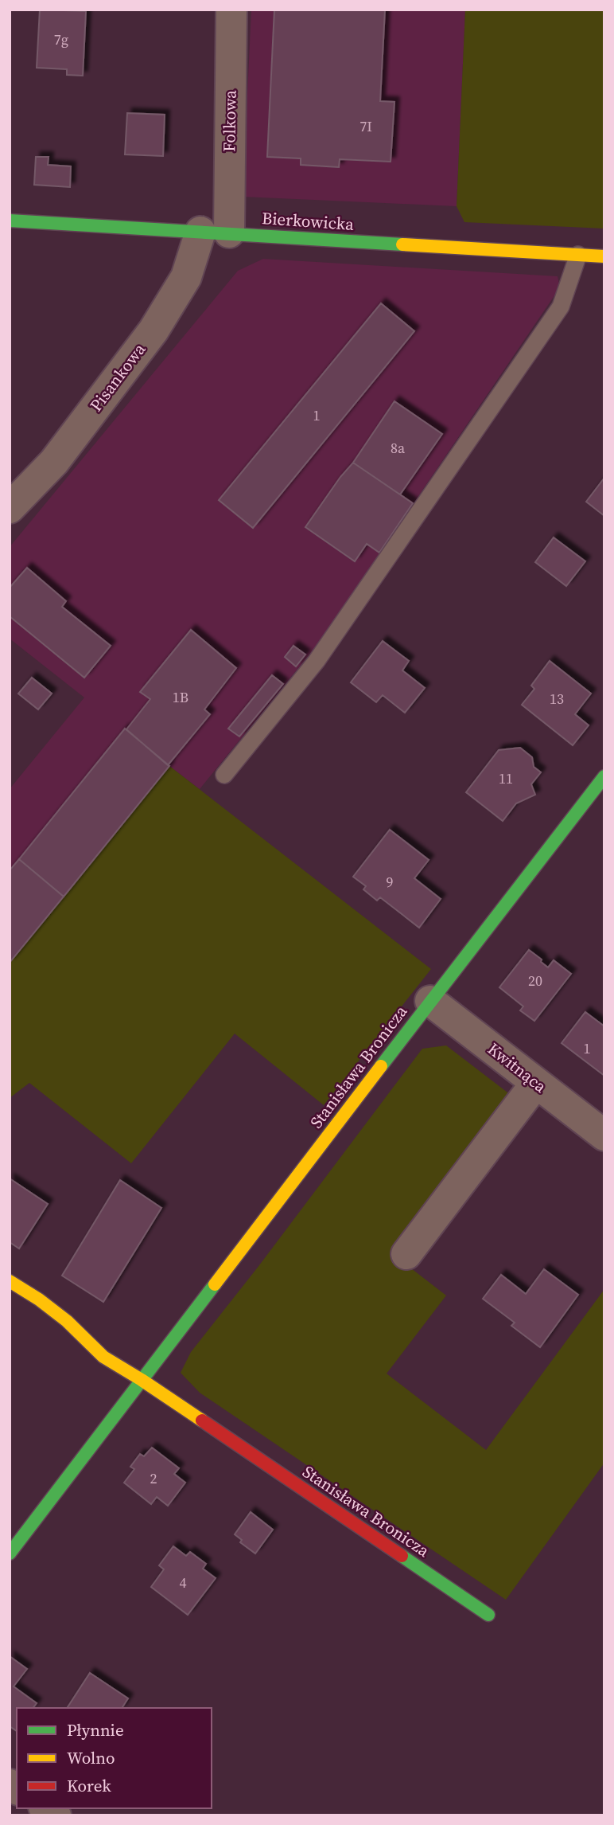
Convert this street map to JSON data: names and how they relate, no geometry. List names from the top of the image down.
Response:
{
  "streets": {
    "street": [
      "Folkowa",
      "Bierkowicka",
      "Pisankowa",
      "Stanisława Bronicza",
      "Kwitnąca"
    ]
  },
  "crossings": [
    ["Folkowa", "Bierkowicka"],
    ["Folkowa", "Pisankowa"],
    ["Bierkowicka", "Pisankowa"],
    ["Stanisława Bronicza", "Kwitnąca"]
  ],
  "house_numbers": [
    "7g",
    "7I",
    "1",
    "8a",
    "1B",
    "13",
    "11",
    "9",
    "20",
    "1",
    "2",
    "4"
  ],
  "legend": ["Płynnie", "Wolno", "Korek"]
}
